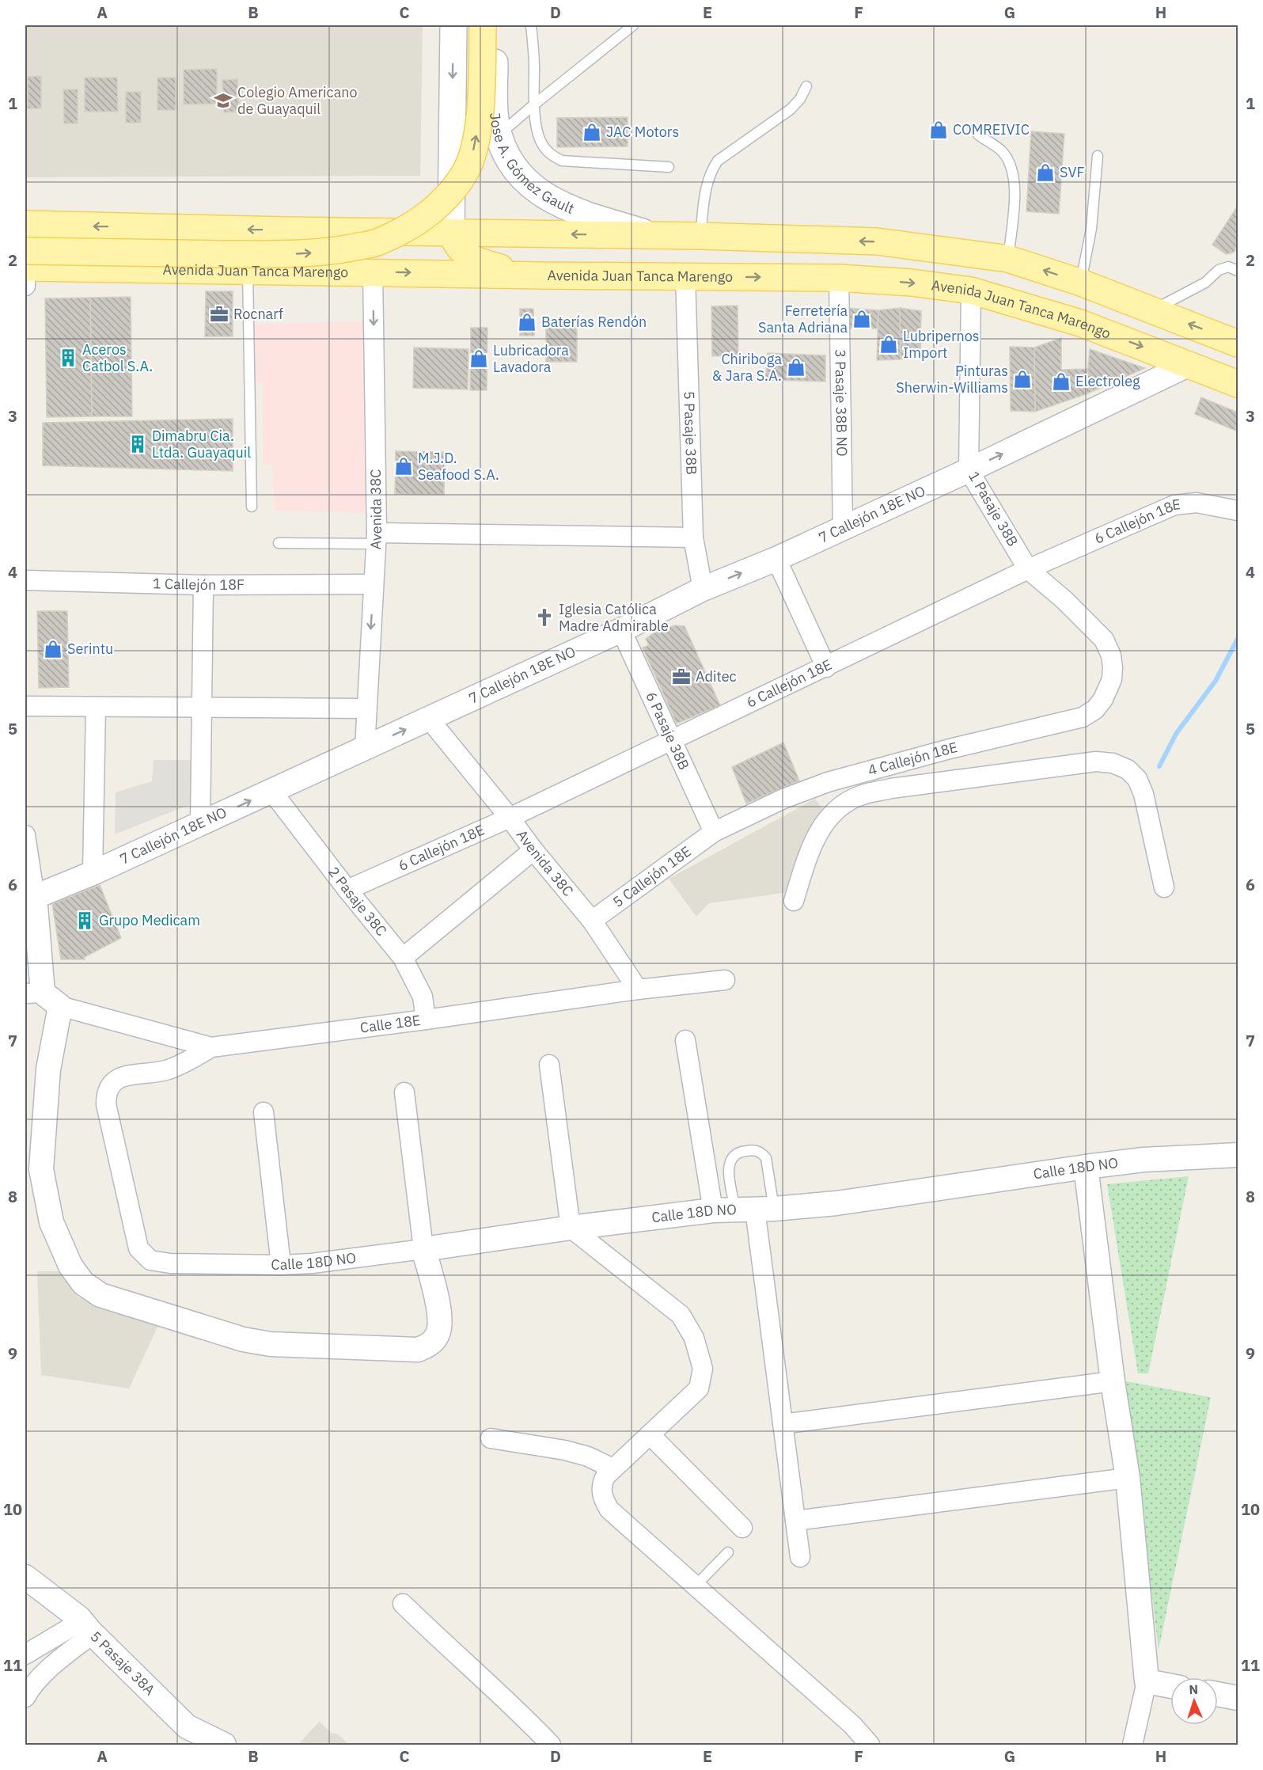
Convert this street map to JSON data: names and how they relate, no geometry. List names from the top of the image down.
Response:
{
  "streets": {
    "main road": ["Jose A. Gómez Gault", "Avenida Juan Tanca Marengo"],
    "street": [
      "3 Pasaje 38B NO",
      "5 Pasaje 38B",
      "1 Pasaje 38B",
      "Avenida 38C",
      "7 Callejón 18E NO",
      "6 Callejón 18E",
      "1 Callejón 18F",
      "6 Pasaje 38B",
      "4 Callejón 18E",
      "5 Callejón 18E",
      "2 Pasaje 38C",
      "Calle 18E",
      "Calle 18D NO",
      "5 Pasaje 38A"
    ]
  },
  "crossings": [
    ["Avenida Juan Tanca Marengo", "3 Pasaje 38B NO"],
    ["Avenida Juan Tanca Marengo", "5 Pasaje 38B"],
    ["Avenida Juan Tanca Marengo", "1 Pasaje 38B"],
    ["Avenida Juan Tanca Marengo", "Avenida 38C"],
    ["Avenida Juan Tanca Marengo", "7 Callejón 18E NO"],
    ["3 Pasaje 38B NO", "7 Callejón 18E NO"],
    ["5 Pasaje 38B", "7 Callejón 18E NO"],
    ["1 Pasaje 38B", "7 Callejón 18E NO"],
    ["1 Pasaje 38B", "6 Callejón 18E"],
    ["1 Pasaje 38B", "4 Callejón 18E"],
    ["Avenida 38C", "7 Callejón 18E NO"],
    ["Avenida 38C", "6 Callejón 18E"],
    ["Avenida 38C", "1 Callejón 18F"],
    ["Avenida 38C", "5 Callejón 18E"],
    ["Avenida 38C", "Calle 18E"],
    ["7 Callejón 18E NO", "6 Pasaje 38B"],
    ["7 Callejón 18E NO", "2 Pasaje 38C"],
    ["6 Callejón 18E", "6 Pasaje 38B"],
    ["6 Callejón 18E", "2 Pasaje 38C"],
    ["6 Pasaje 38B", "4 Callejón 18E"],
    ["6 Pasaje 38B", "5 Callejón 18E"],
    ["4 Callejón 18E", "5 Callejón 18E"],
    ["2 Pasaje 38C", "Calle 18E"],
    ["Calle 18E", "Calle 18D NO"]
  ],
  "one_way": ["Avenida 38C"],
  "places": {
    "school or university": ["Colegio Americano de Guayaquil"],
    "shop": [
      "COMREIVIC",
      "JAC Motors",
      "SVF",
      "Ferretería Santa Adriana",
      "Baterías Rendón",
      "Lubripernos Import",
      "Lubricadora Lavadora",
      "Chiriboga & Jara S.A.",
      "Pinturas Sherwin-Williams",
      "Electroleg",
      "M.J.D. Seafood S.A.",
      "Serintu"
    ],
    "office": ["Rocnarf", "Aditec"],
    "building": ["Aceros Catbol S.A.", "Dimabru Cia. Ltda. Guayaquil", "Grupo Medicam"],
    "church": ["Iglesia Católica Madre Admirable"]
  },
  "north": "top",
  "grid": {
    "columns": [
      "A",
      "B",
      "C",
      "D",
      "E",
      "F",
      "G",
      "H"
    ],
    "rows": [
      "1",
      "2",
      "3",
      "4",
      "5",
      "6",
      "7",
      "8",
      "9",
      "10",
      "11"
    ]
  }
}
